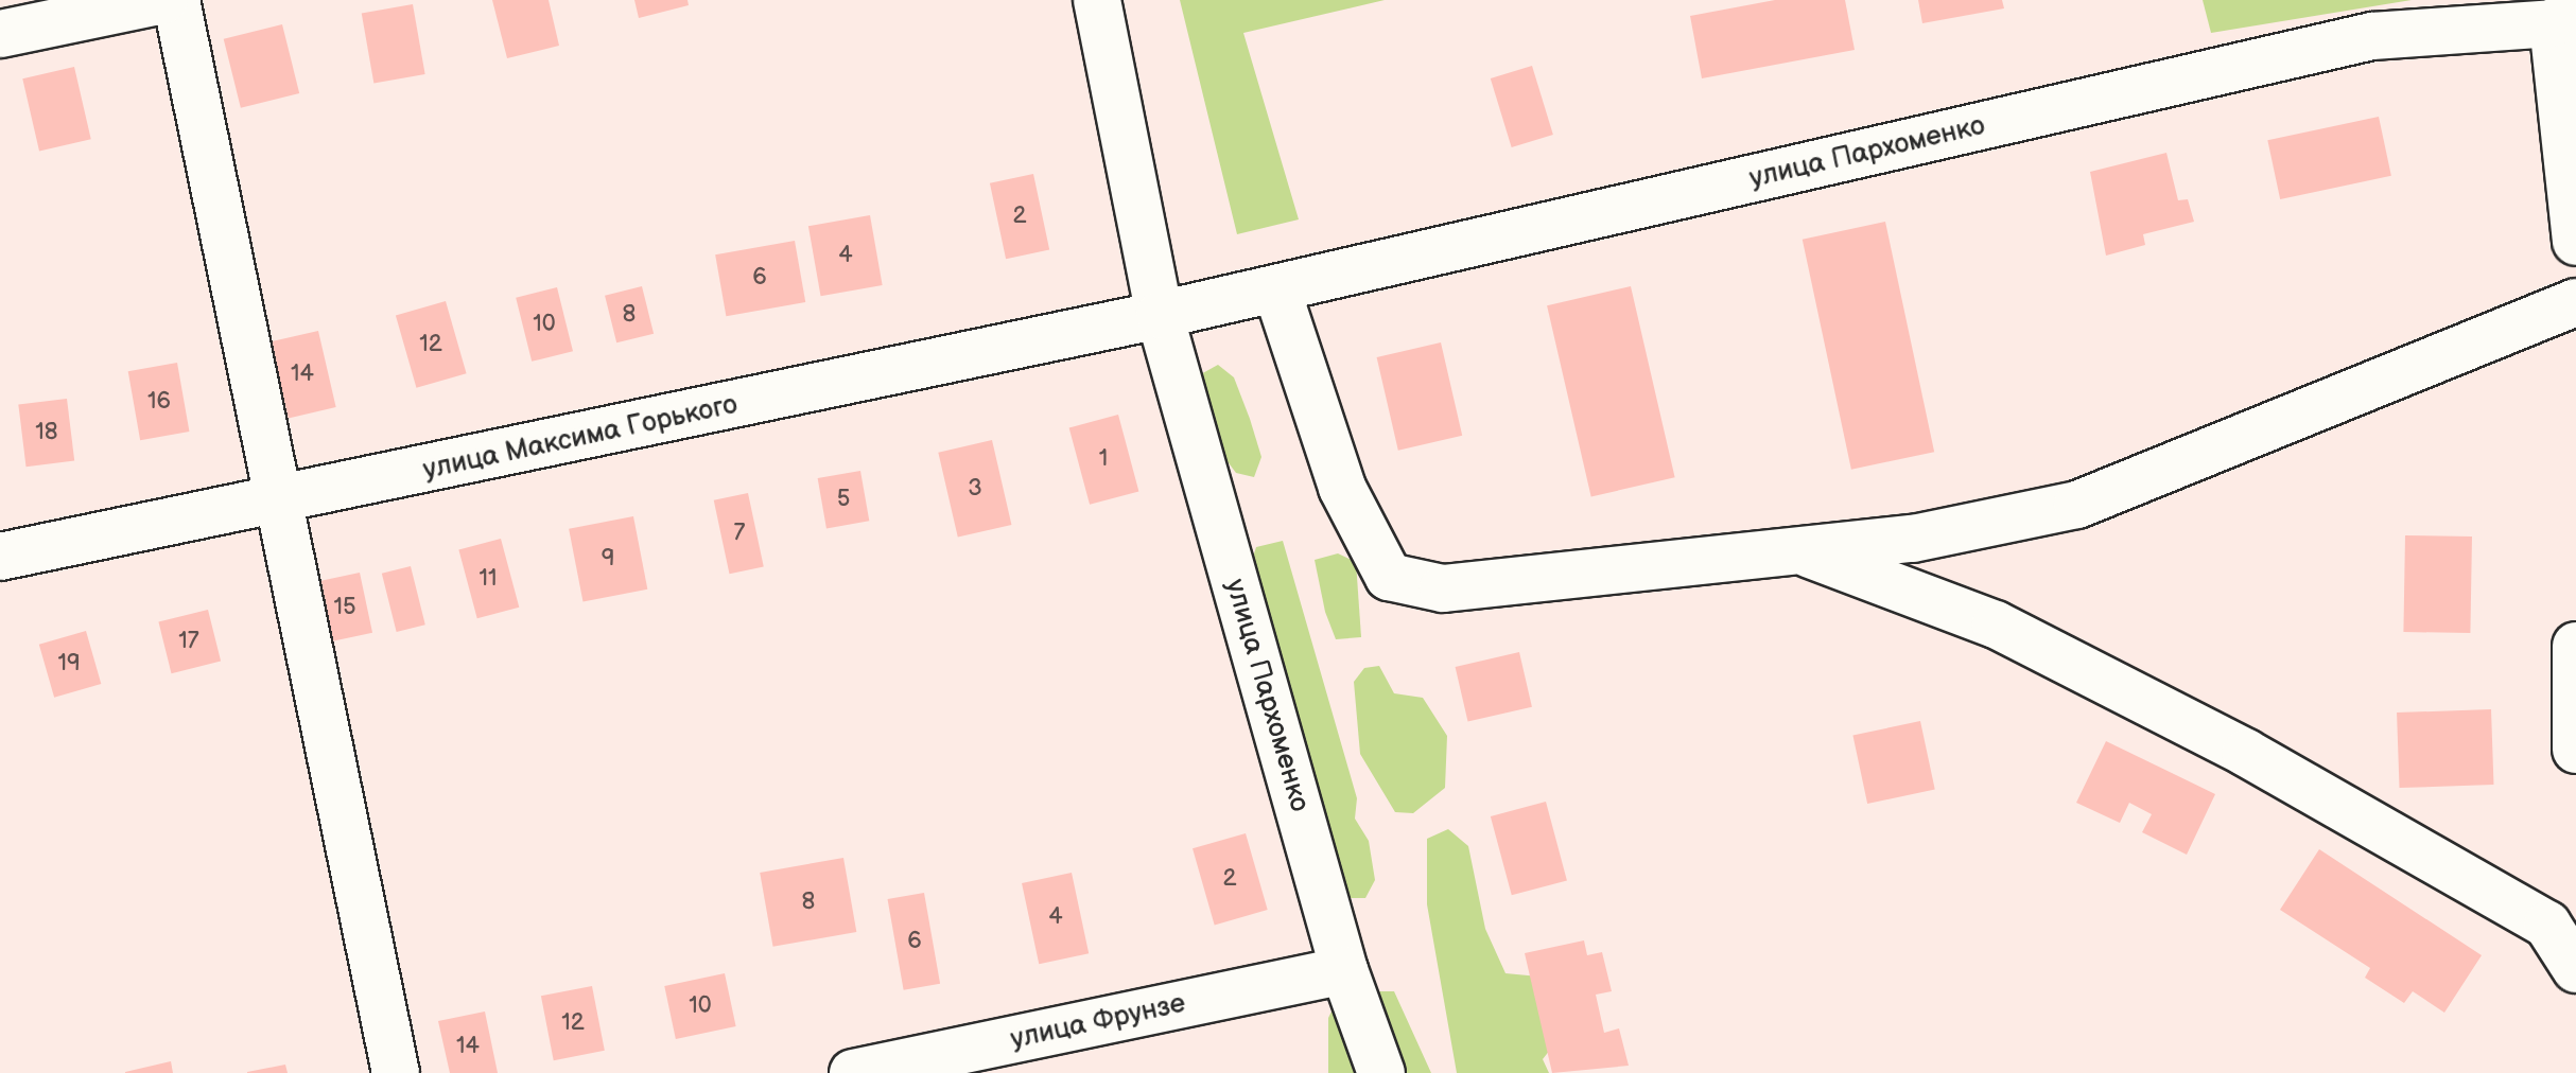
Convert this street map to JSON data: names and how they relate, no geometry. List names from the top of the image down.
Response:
{
  "streets": {
    "street": ["улица Пархоменко", "улица Максима Горького", "улица Фрунзе"]
  },
  "crossings": [
    ["улица Пархоменко", "улица Максима Горького"],
    ["улица Пархоменко", "улица Фрунзе"]
  ],
  "house_numbers": [
    "2",
    "4",
    "6",
    "8",
    "10",
    "12",
    "14",
    "16",
    "18",
    "1",
    "3",
    "5",
    "7",
    "9",
    "11",
    "15",
    "17",
    "19",
    "2",
    "8",
    "4",
    "6",
    "10",
    "12",
    "14"
  ]
}
